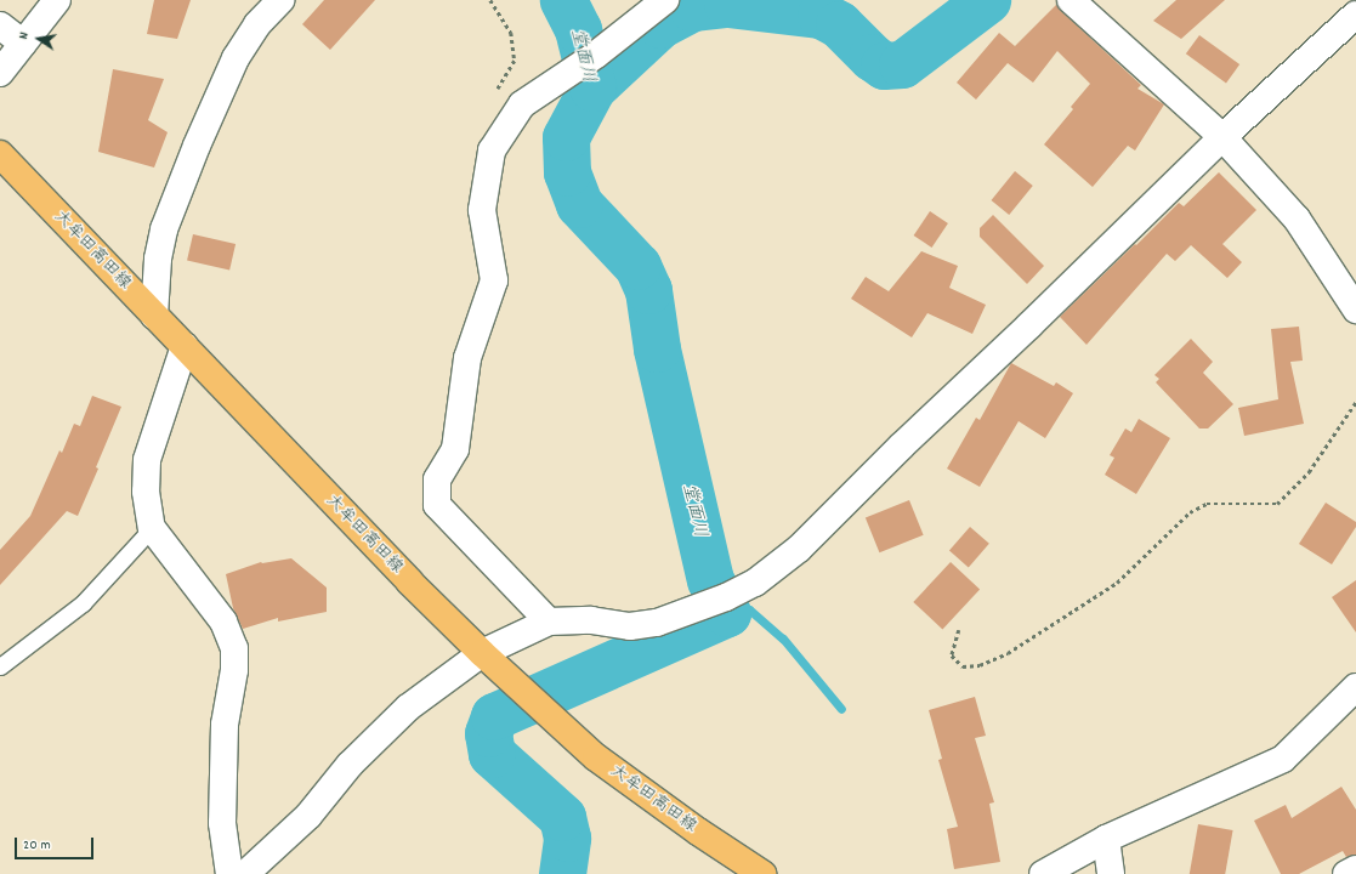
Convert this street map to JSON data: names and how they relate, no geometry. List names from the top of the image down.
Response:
{
  "streets": {
    "main road": ["大牟田高田線"]
  },
  "water": ["堂面川"],
  "scale_bar": "20 m",
  "north": "left"
}
